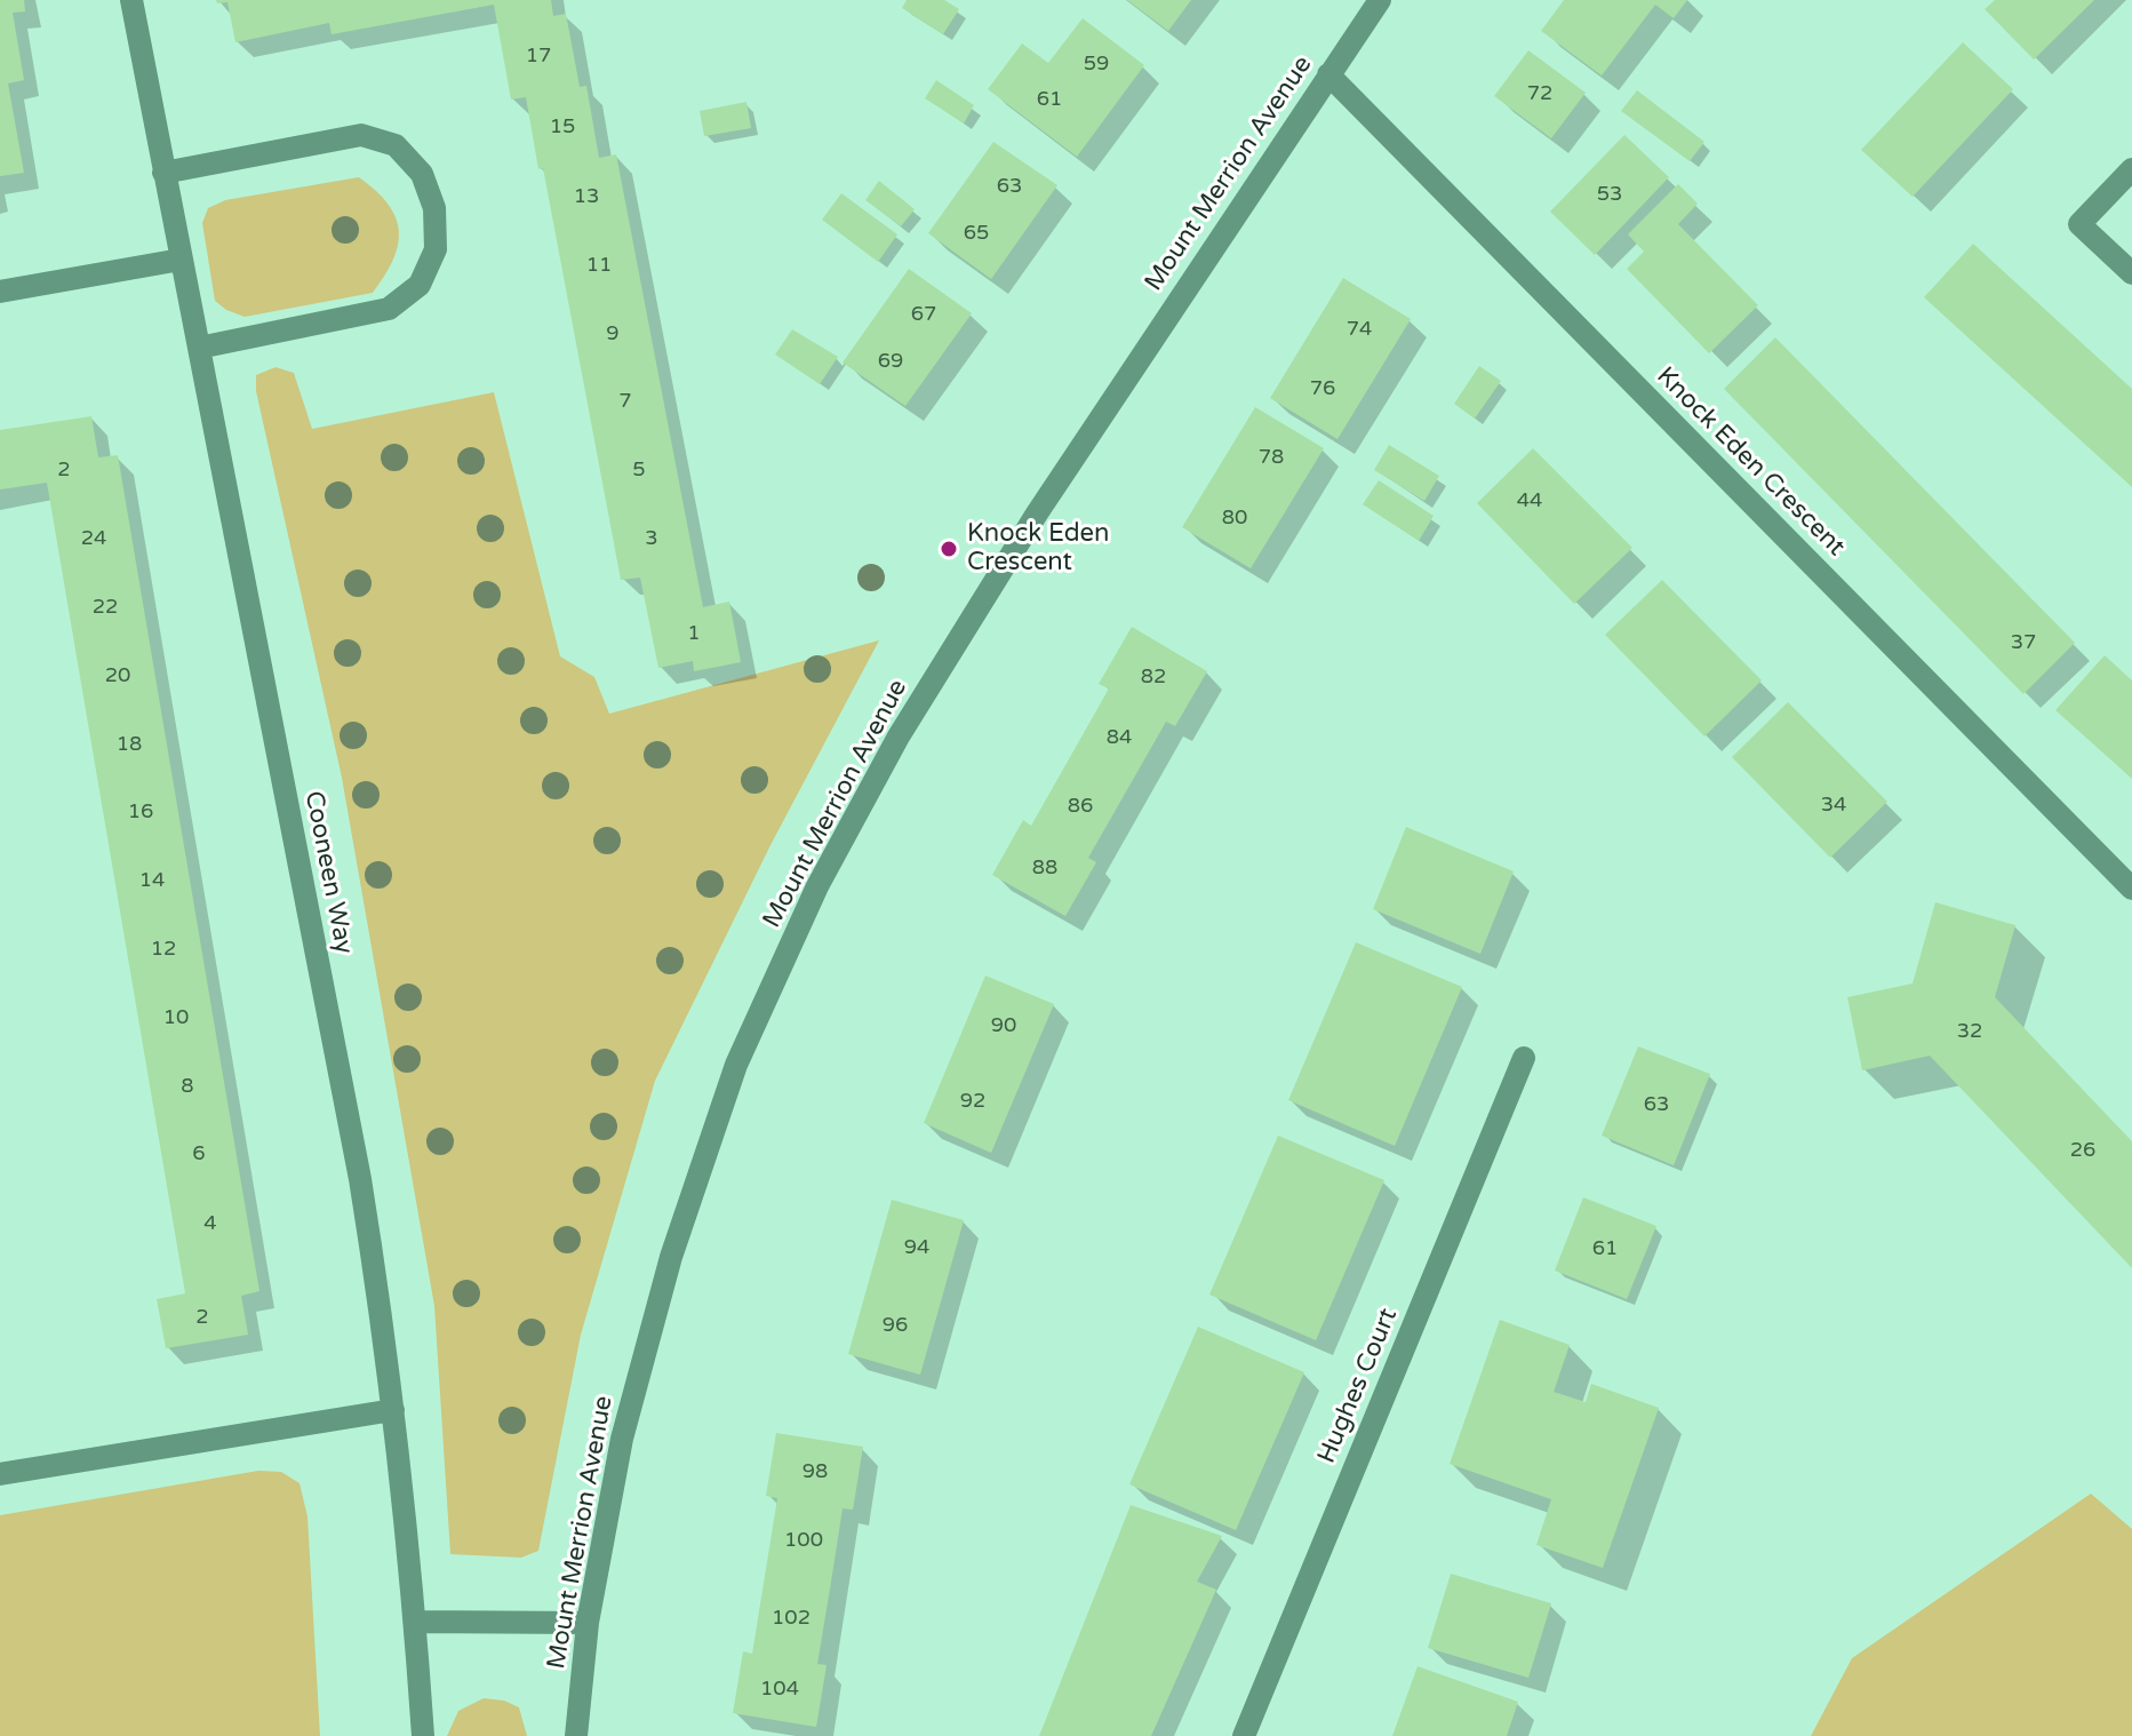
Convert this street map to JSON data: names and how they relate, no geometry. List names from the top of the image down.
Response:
{
  "streets": {
    "street": [
      "Mount Merrion Avenue",
      "Knock Eden Crescent",
      "Cooneen Way",
      "Hughes Court"
    ]
  },
  "crossings": [
    ["Mount Merrion Avenue", "Knock Eden Crescent"]
  ],
  "places": ["Knock Eden Crescent"],
  "house_numbers": [
    "17",
    "59",
    "72",
    "61",
    "15",
    "63",
    "53",
    "13",
    "65",
    "11",
    "67",
    "74",
    "9",
    "69",
    "76",
    "7",
    "78",
    "2",
    "5",
    "44",
    "80",
    "24",
    "3",
    "22",
    "1",
    "37",
    "20",
    "82",
    "84",
    "18",
    "34",
    "86",
    "16",
    "88",
    "14",
    "12",
    "10",
    "90",
    "32",
    "8",
    "92",
    "63",
    "26",
    "6",
    "4",
    "94",
    "61",
    "2",
    "96",
    "98",
    "100",
    "102",
    "104"
  ]
}
